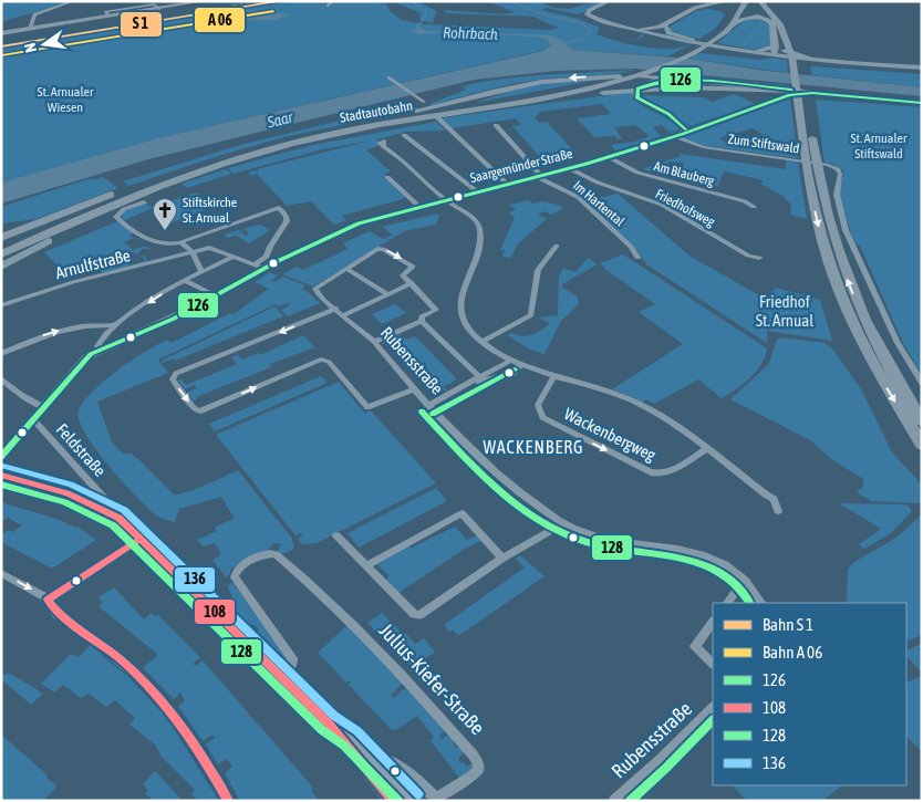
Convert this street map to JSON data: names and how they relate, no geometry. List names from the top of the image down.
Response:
{
  "streets": {
    "highway": ["Stadtautobahn"],
    "street": [
      "Zum Stiftswald",
      "Saargemünder Straße",
      "Am Blauberg",
      "Im Hartental",
      "Friedhofsweg",
      "Arnulfstraße",
      "Rubensstraße",
      "Wackenbergweg",
      "Feldstraße",
      "Julius-Kiefer-Straße"
    ]
  },
  "crossings": [
    ["Zum Stiftswald", "Saargemünder Straße"],
    ["Saargemünder Straße", "Am Blauberg"],
    ["Saargemünder Straße", "Im Hartental"],
    ["Saargemünder Straße", "Friedhofsweg"],
    ["Feldstraße", "Julius-Kiefer-Straße"]
  ],
  "districts": ["WACKENBERG"],
  "water": ["Rohrbach", "Saar"],
  "parks": ["St. Arnualer Wiesen", "St. Arnualer Stiftswald", "Friedhof St. Arnual"],
  "places": {
    "church": ["Stiftskirche St. Arnual"]
  },
  "lines": [
    "transit line 126",
    "transit line 128",
    "transit line 136",
    "transit line 108"
  ],
  "legend": [
    "Bahn S 1",
    "Bahn A 06",
    "126",
    "108",
    "128",
    "136"
  ],
  "north": "left"
}
